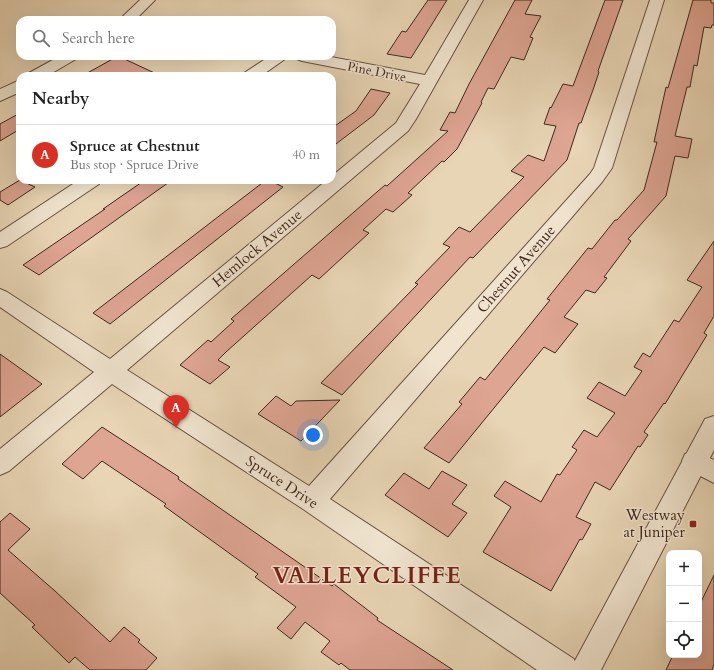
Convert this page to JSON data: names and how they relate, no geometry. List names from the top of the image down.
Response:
{
  "streets": {
    "street": [
      "Pine Drive",
      "Hemlock Avenue",
      "Chestnut Avenue",
      "Spruce Drive"
    ]
  },
  "crossings": [
    ["Pine Drive", "Hemlock Avenue"],
    ["Hemlock Avenue", "Spruce Drive"],
    ["Chestnut Avenue", "Spruce Drive"]
  ],
  "districts": ["VALLEYCLIFFE"],
  "places": {
    "transit": ["Westway at Juniper"]
  },
  "page": {
    "search": "Search here",
    "heading": "Nearby",
    "list": [
      {
        "mark": "A",
        "name": "Spruce at Chestnut",
        "note": "Bus stop · Spruce Drive",
        "value": "40 m"
      }
    ],
    "pins": "A",
    "map_buttons": ["+", "−"]
  }
}
